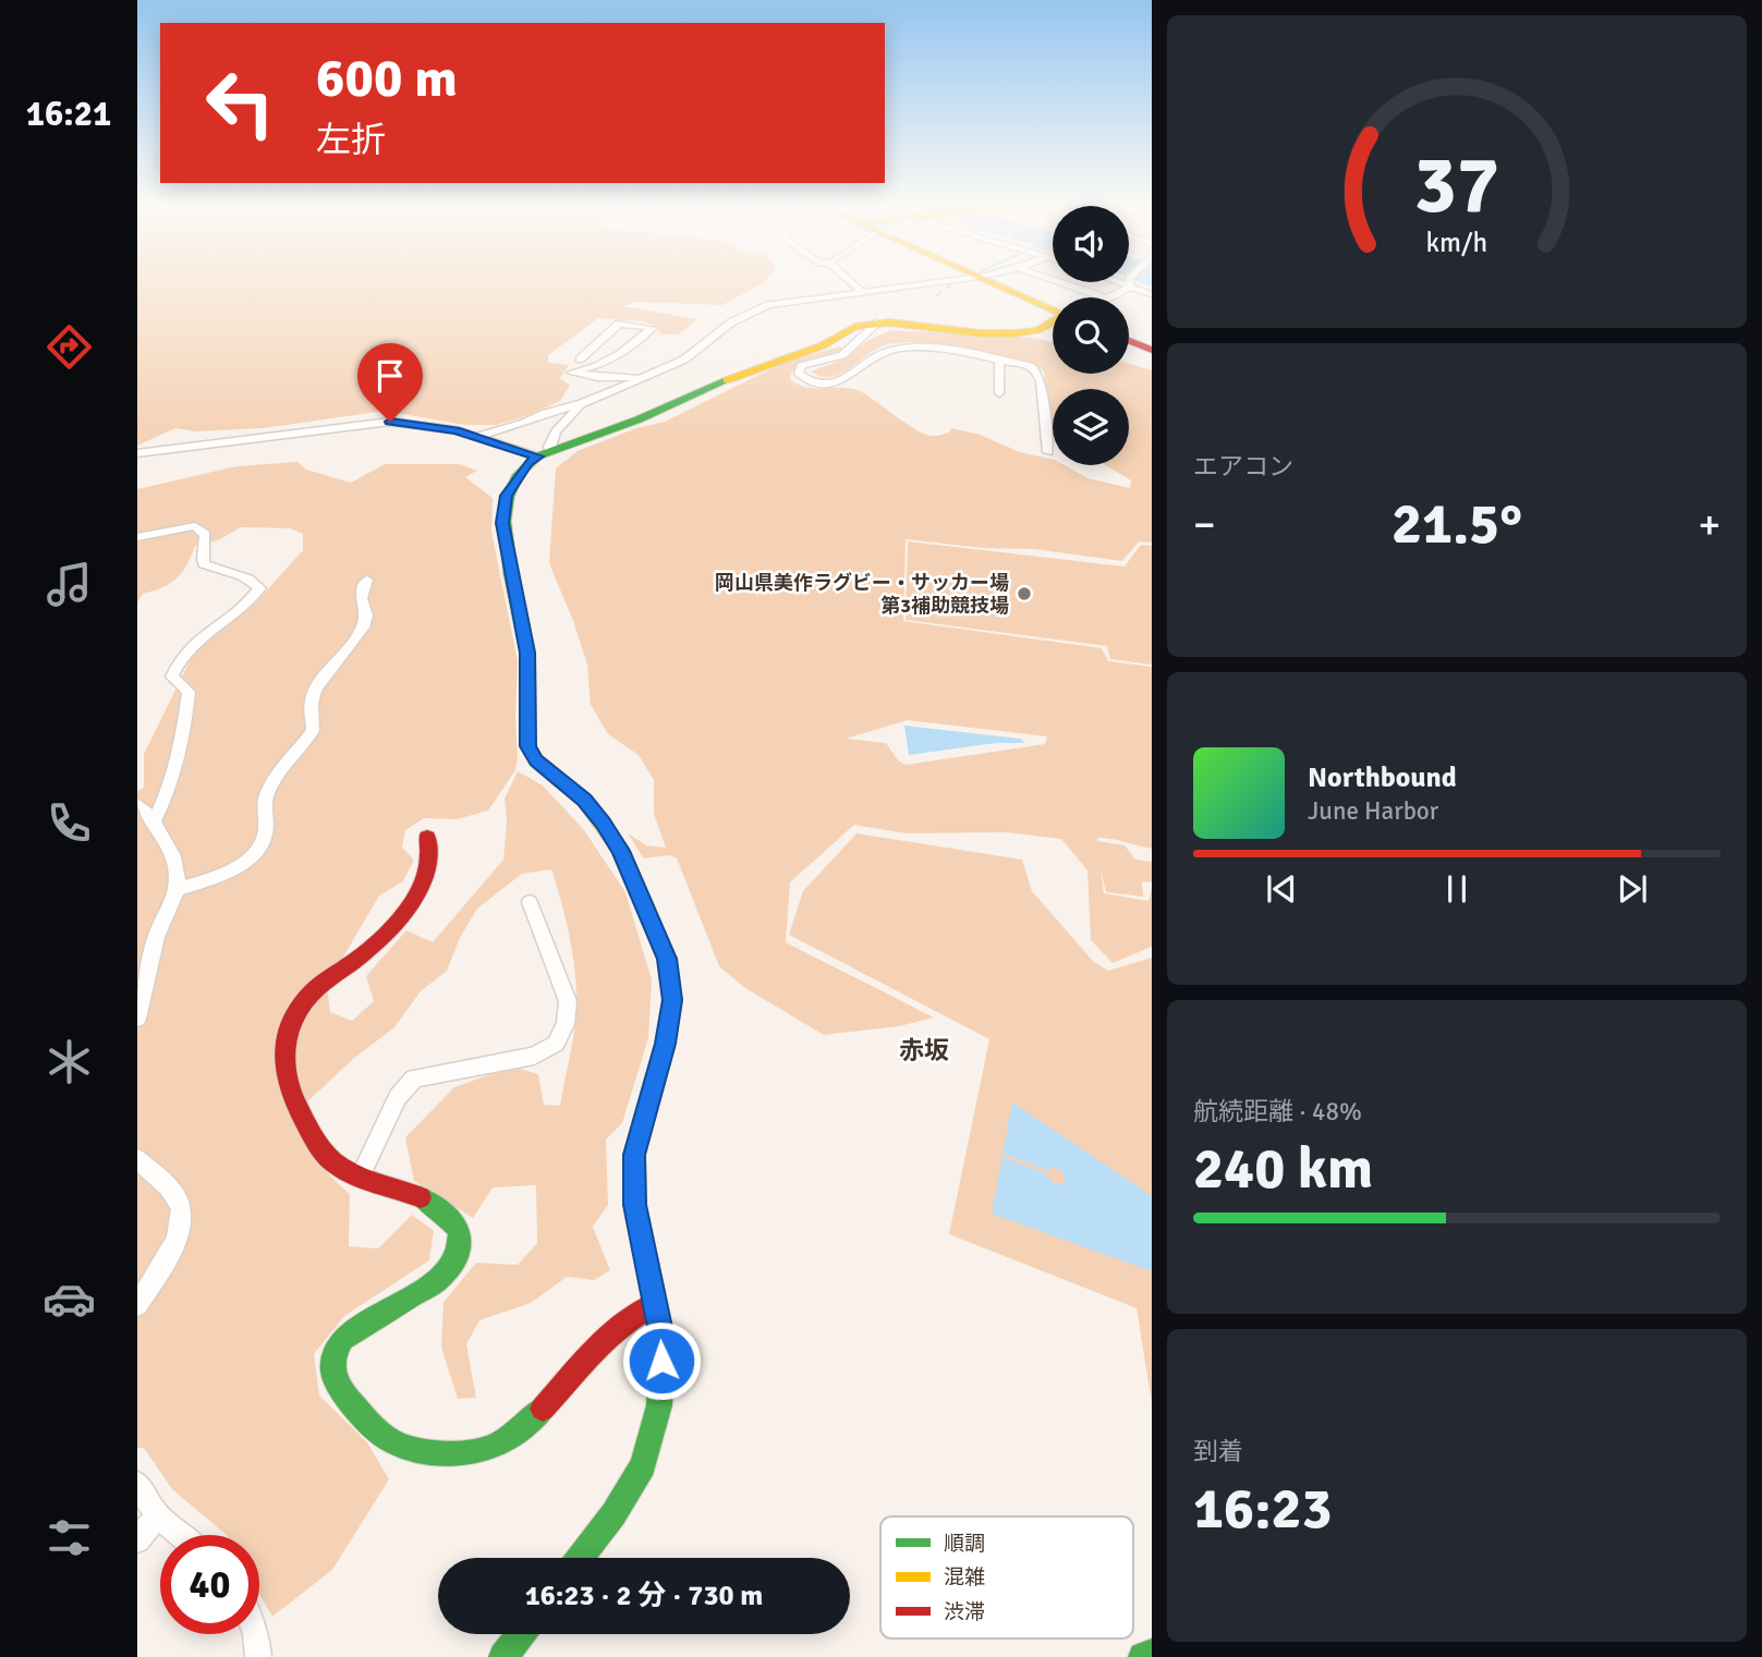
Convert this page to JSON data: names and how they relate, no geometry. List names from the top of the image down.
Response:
{
  "districts": ["赤坂"],
  "places": ["岡山県美作ラグビー・サッカー場 第3補助競技場"],
  "legend": ["順調", "混雑", "渋滞"],
  "page": {
    "tabs": "16:21",
    "turn": ["600 m", "左折"],
    "tile": [
      "エアコン",
      ["航続距離 · 48%", "240 km"],
      ["到着", "16:23"]
    ],
    "heat": ["−", "21.5°", "+"],
    "song": ["Northbound", "June Harbor"],
    "limit": "40",
    "trip": "16:23 · 2 分 · 730 m",
    "gauge": ["37", "km/h"]
  }
}
